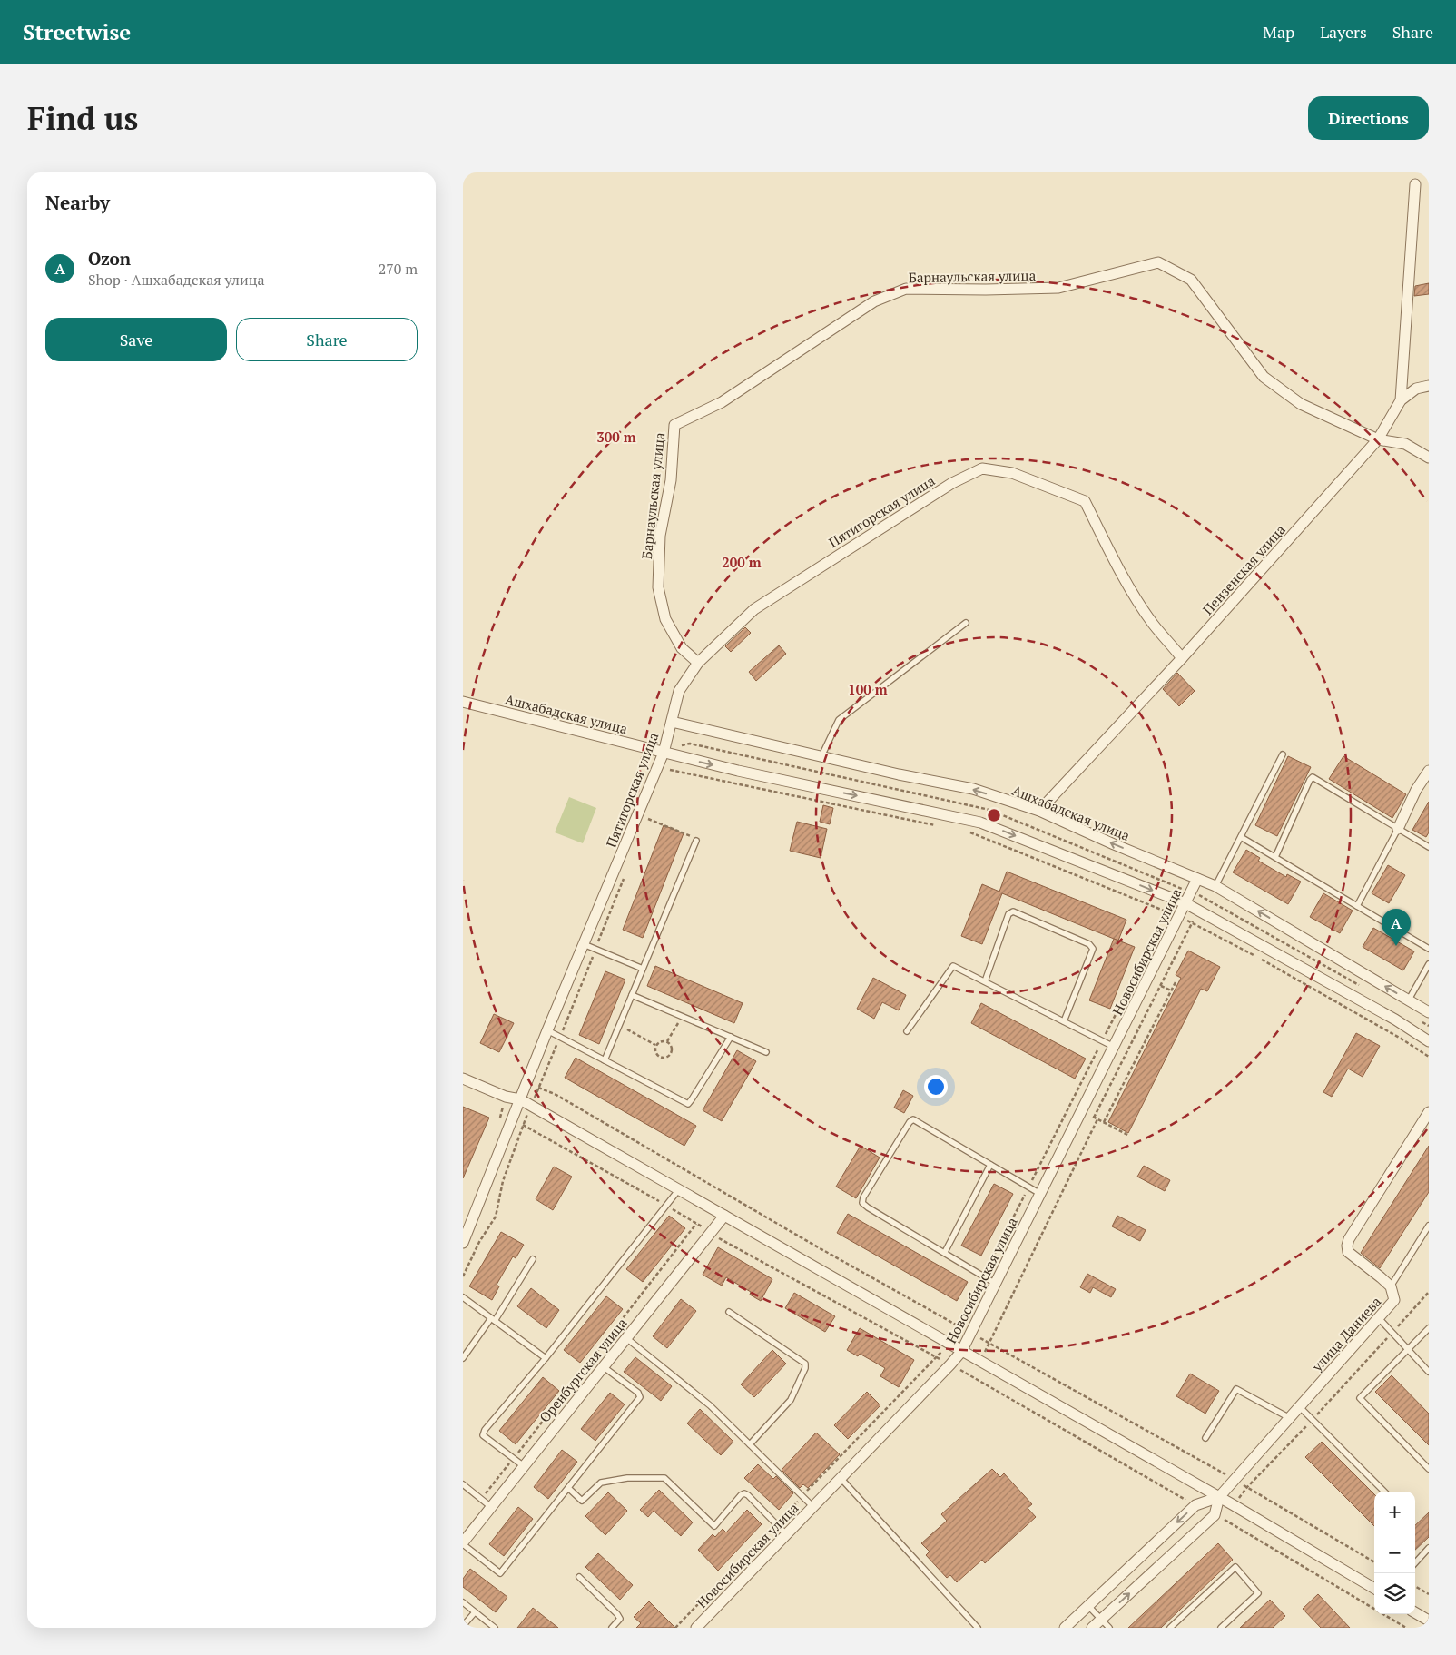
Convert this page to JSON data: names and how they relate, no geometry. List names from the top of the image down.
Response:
{
  "streets": {
    "street": [
      "Барнаульская улица",
      "Пятигорская улица",
      "Пензенская улица",
      "Ашхабадская улица",
      "Новосибирская улица",
      "улица Даниева",
      "Оренбургская улица"
    ]
  },
  "crossings": [
    ["Барнаульская улица", "Пятигорская улица"],
    ["Барнаульская улица", "Пензенская улица"],
    ["Пятигорская улица", "Пензенская улица"],
    ["Пятигорская улица", "Ашхабадская улица"],
    ["Пензенская улица", "Ашхабадская улица"],
    ["Ашхабадская улица", "Новосибирская улица"]
  ],
  "page": {
    "header": "Streetwise",
    "nav": ["Map", "Layers", "Share"],
    "buttons": [
      "Directions",
      ["Save", "Share"]
    ],
    "title": "Find us",
    "heading": "Nearby",
    "list": [
      {
        "mark": "A",
        "name": "Ozon",
        "note": "Shop · Ашхабадская улица",
        "value": "270 m"
      }
    ],
    "pins": "A",
    "map_buttons": ["+", "−"]
  },
  "rings": ["300 m", "200 m", "100 m"]
}
